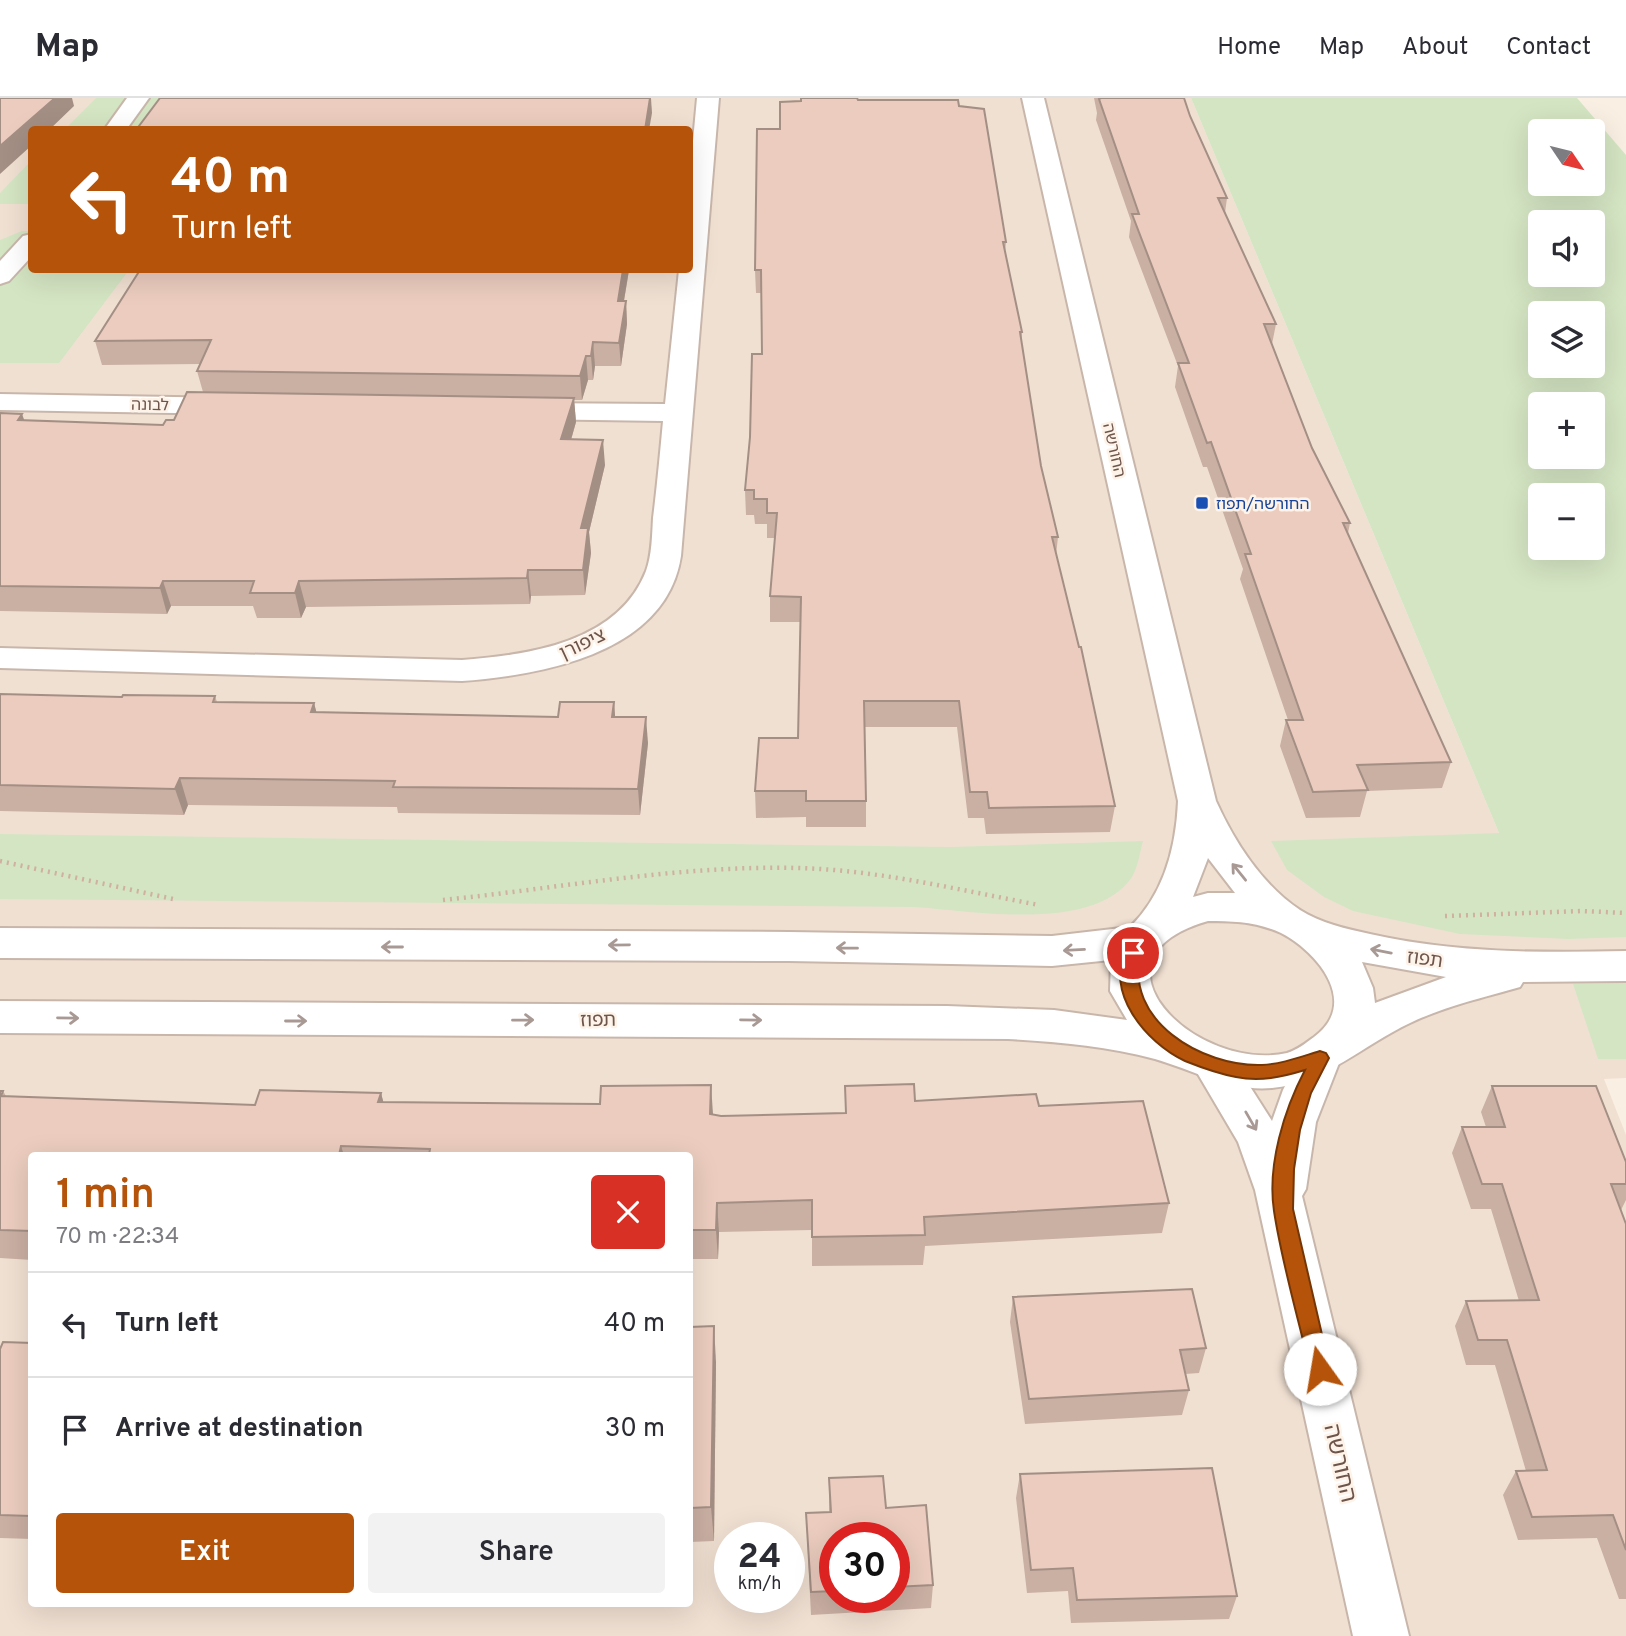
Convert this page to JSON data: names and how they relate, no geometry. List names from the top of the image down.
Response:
{
  "streets": {
    "street": [
      "לבונה",
      "החורשה",
      "ציפורן",
      "תפוז"
    ]
  },
  "crossings": [
    ["החורשה", "תפוז"]
  ],
  "places": {
    "transit": ["החורשה/תפוז"]
  },
  "north": "bottom right",
  "page": {
    "header": "Map",
    "nav": [
      "Home",
      "Map",
      "About",
      "Contact"
    ],
    "map_buttons": ["+", "−"],
    "turn": ["40 m", "Turn left"],
    "heading": ["1 min", "70 m · 22:34"],
    "list": [
      {
        "name": "Turn left",
        "value": "40 m"
      },
      {
        "name": "Arrive at destination",
        "value": "30 m"
      }
    ],
    "buttons": ["Exit", "Share"],
    "speed": "24 km/h",
    "limit": "30"
  }
}
